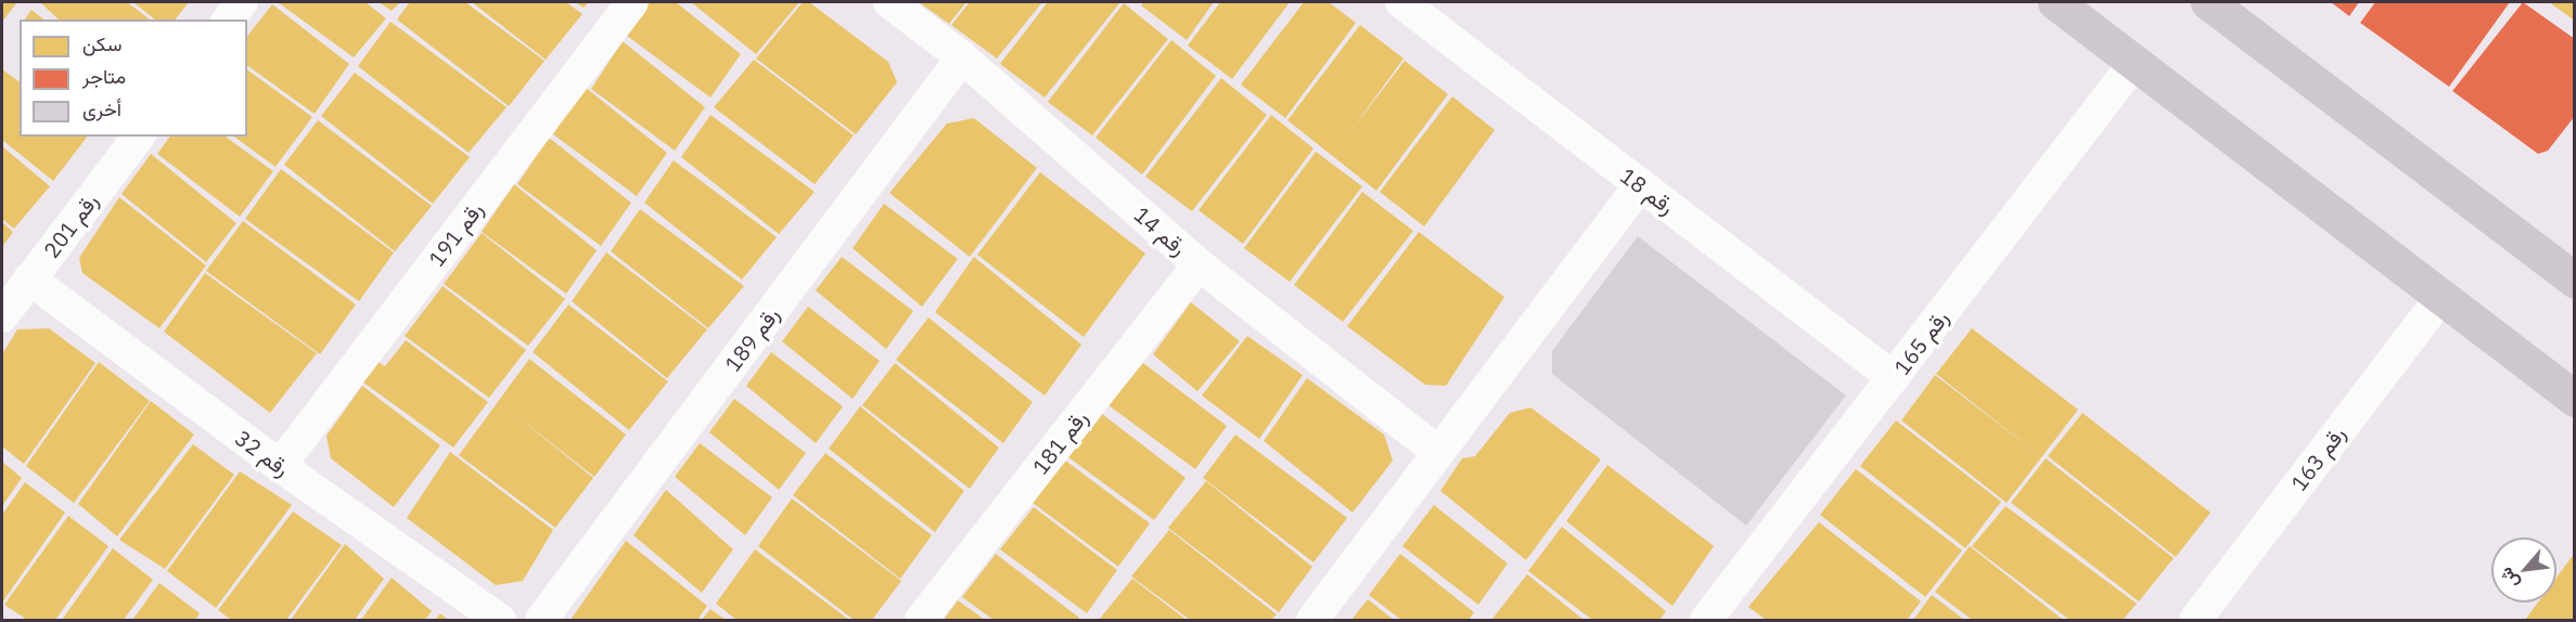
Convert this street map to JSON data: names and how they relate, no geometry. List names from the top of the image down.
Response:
{
  "streets": {
    "street": [
      "رقم 18",
      "رقم 201",
      "رقم 14",
      "رقم 191",
      "رقم 189",
      "رقم 165",
      "رقم 181",
      "رقم 32",
      "رقم 163"
    ]
  },
  "crossings": [
    ["رقم 18", "رقم 165"],
    ["رقم 201", "رقم 32"],
    ["رقم 14", "رقم 189"],
    ["رقم 14", "رقم 181"],
    ["رقم 191", "رقم 32"]
  ],
  "legend": ["سكن", "متاجر", "أخرى"],
  "north": "bottom left"
}
